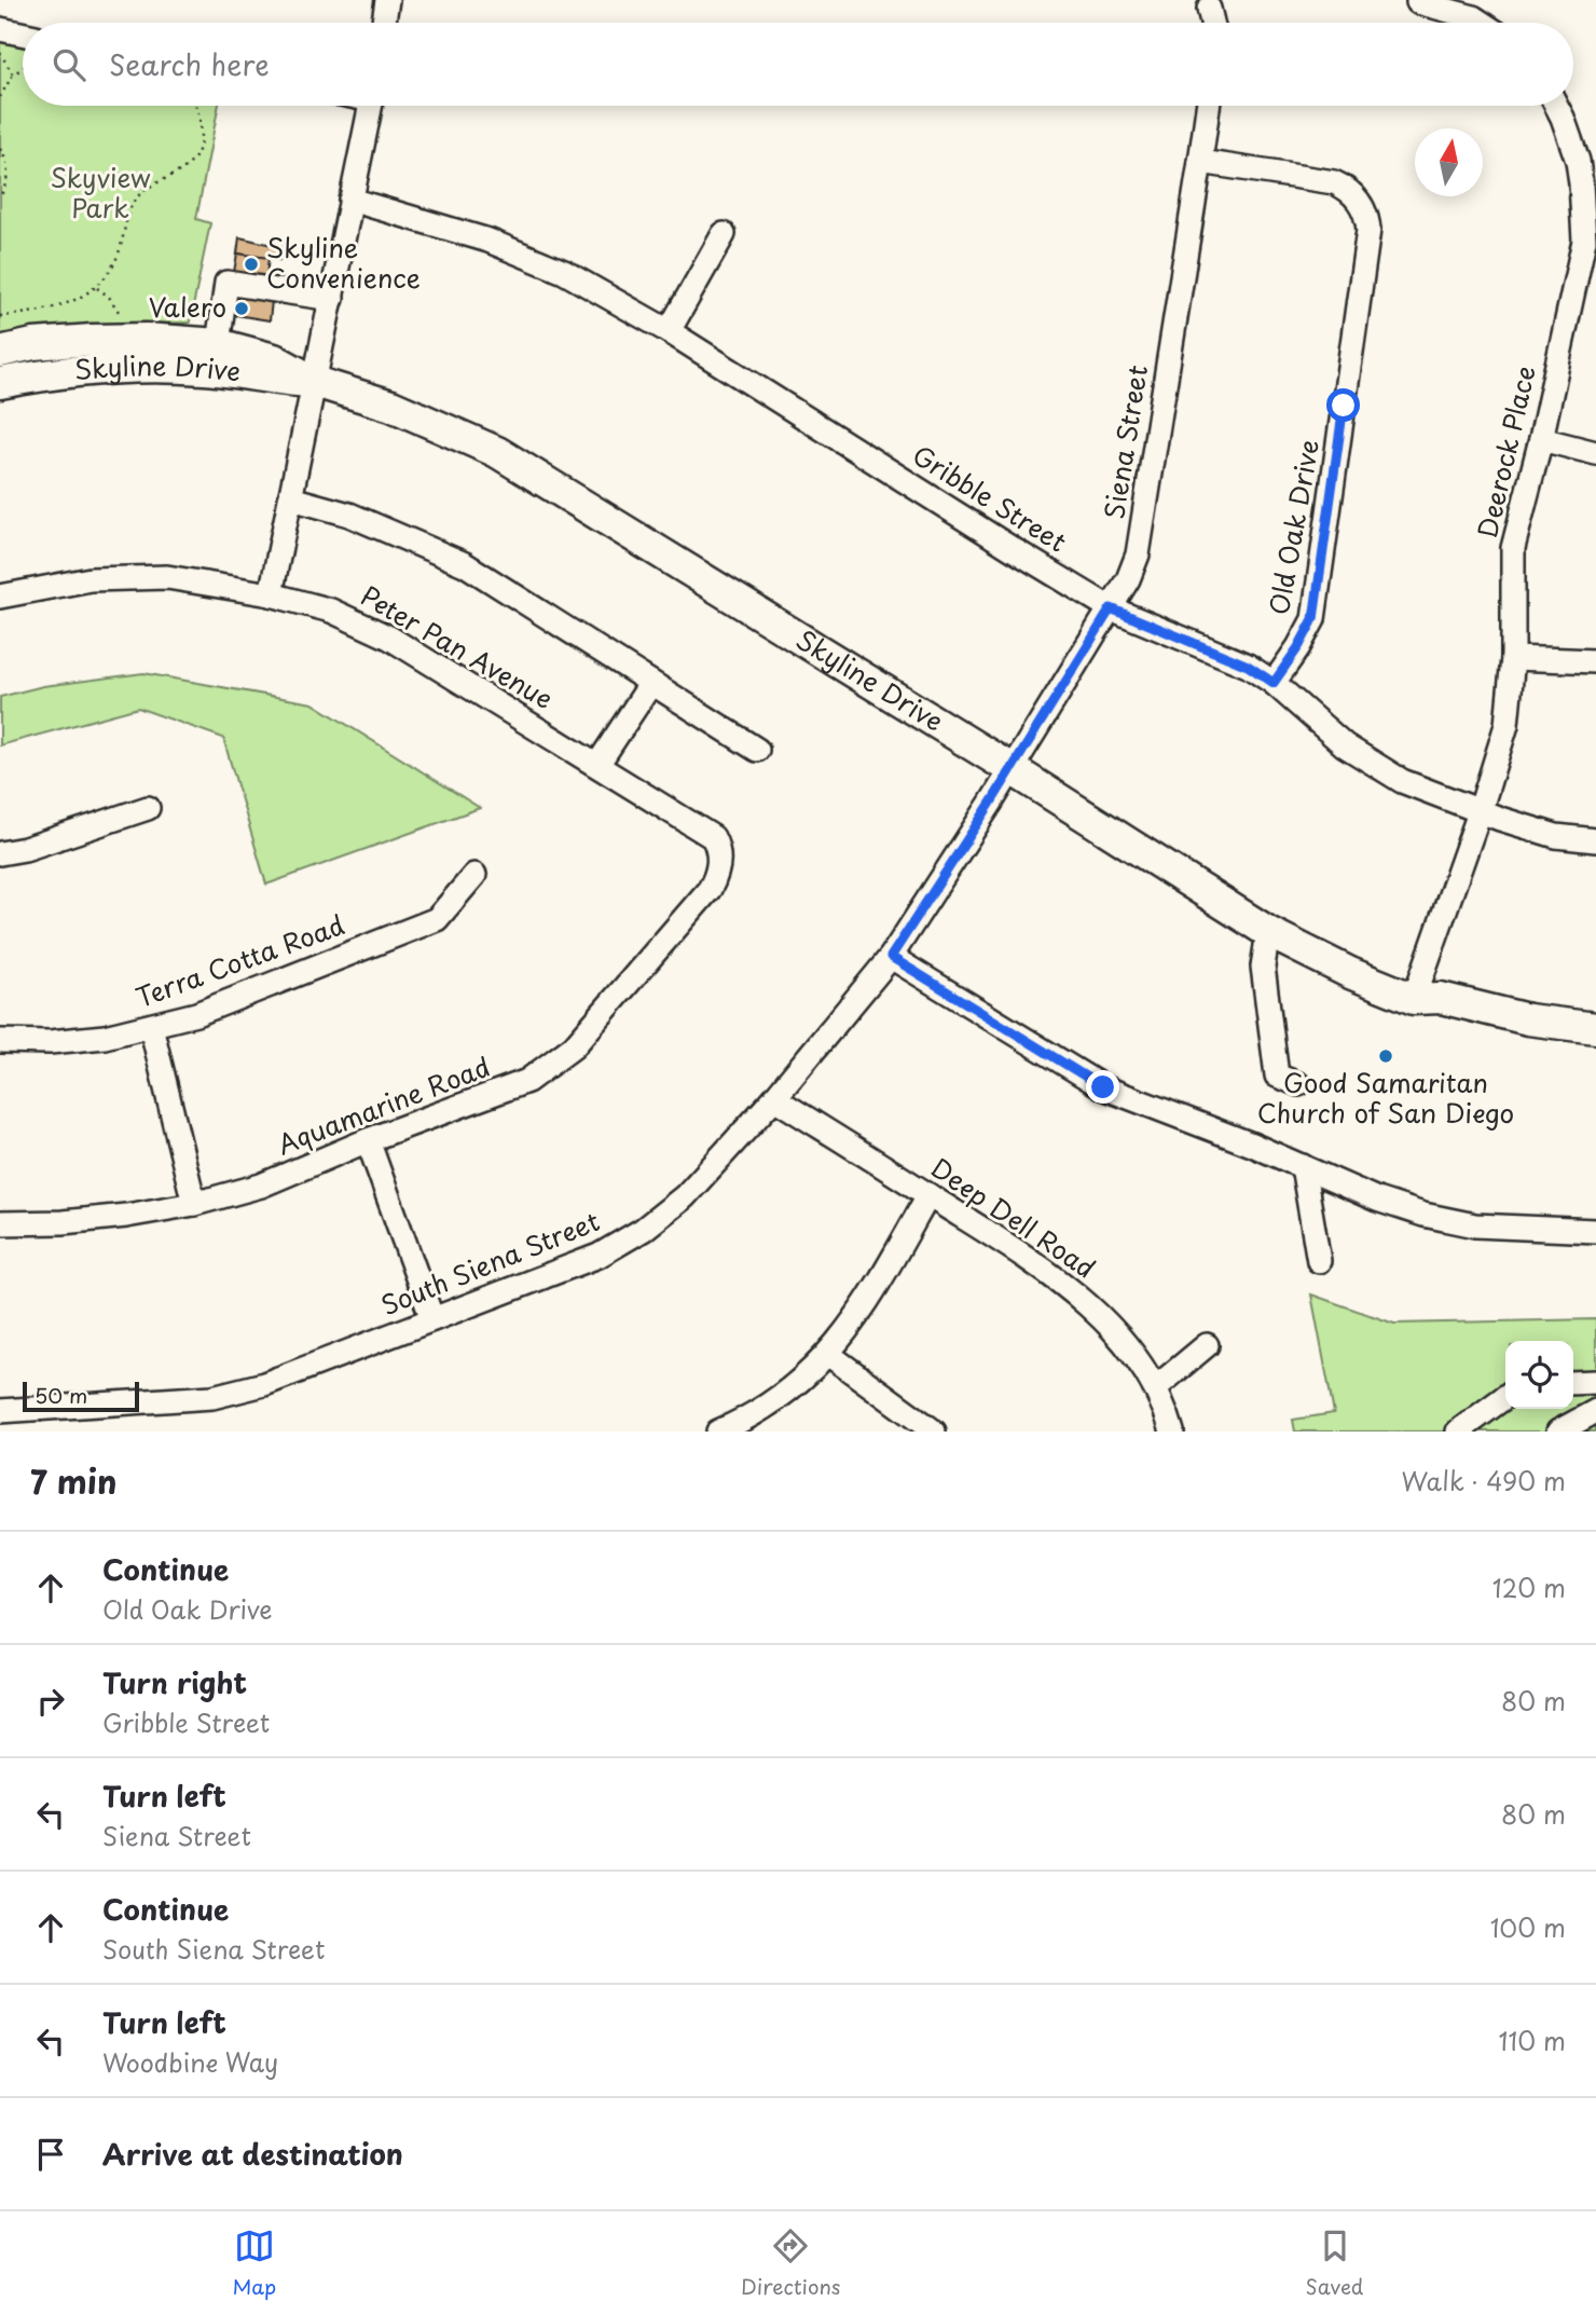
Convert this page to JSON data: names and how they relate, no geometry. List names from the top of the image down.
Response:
{
  "streets": {
    "main road": ["Skyline Drive"],
    "street": [
      "Siena Street",
      "Deerock Place",
      "Gribble Street",
      "Old Oak Drive",
      "Peter Pan Avenue",
      "Terra Cotta Road",
      "Aquamarine Road",
      "Deep Dell Road",
      "South Siena Street"
    ]
  },
  "crossings": [
    ["Skyline Drive", "Siena Street"],
    ["Skyline Drive", "Deerock Place"],
    ["Skyline Drive", "South Siena Street"],
    ["Siena Street", "Gribble Street"],
    ["Siena Street", "Old Oak Drive"],
    ["Siena Street", "South Siena Street"],
    ["Deerock Place", "Gribble Street"],
    ["Gribble Street", "Old Oak Drive"],
    ["Peter Pan Avenue", "Aquamarine Road"],
    ["Deep Dell Road", "South Siena Street"]
  ],
  "parks": ["Skyview Park"],
  "places": ["Skyline Convenience", "Valero", "Good Samaritan Church of San Diego"],
  "scale_bar": "50 m",
  "north": "top",
  "page": {
    "search": "Search here",
    "scale": "50 m",
    "heading": ["7 min", "Walk · 490 m"],
    "list": [
      ["Continue", "Old Oak Drive", "120 m"],
      ["Turn right", "Gribble Street", "80 m"],
      ["Turn left", "Siena Street", "80 m"],
      ["Continue", "South Siena Street", "100 m"],
      ["Turn left", "Woodbine Way", "110 m"],
      "Arrive at destination"
    ],
    "nav": ["Map", "Directions", "Saved"]
  }
}
